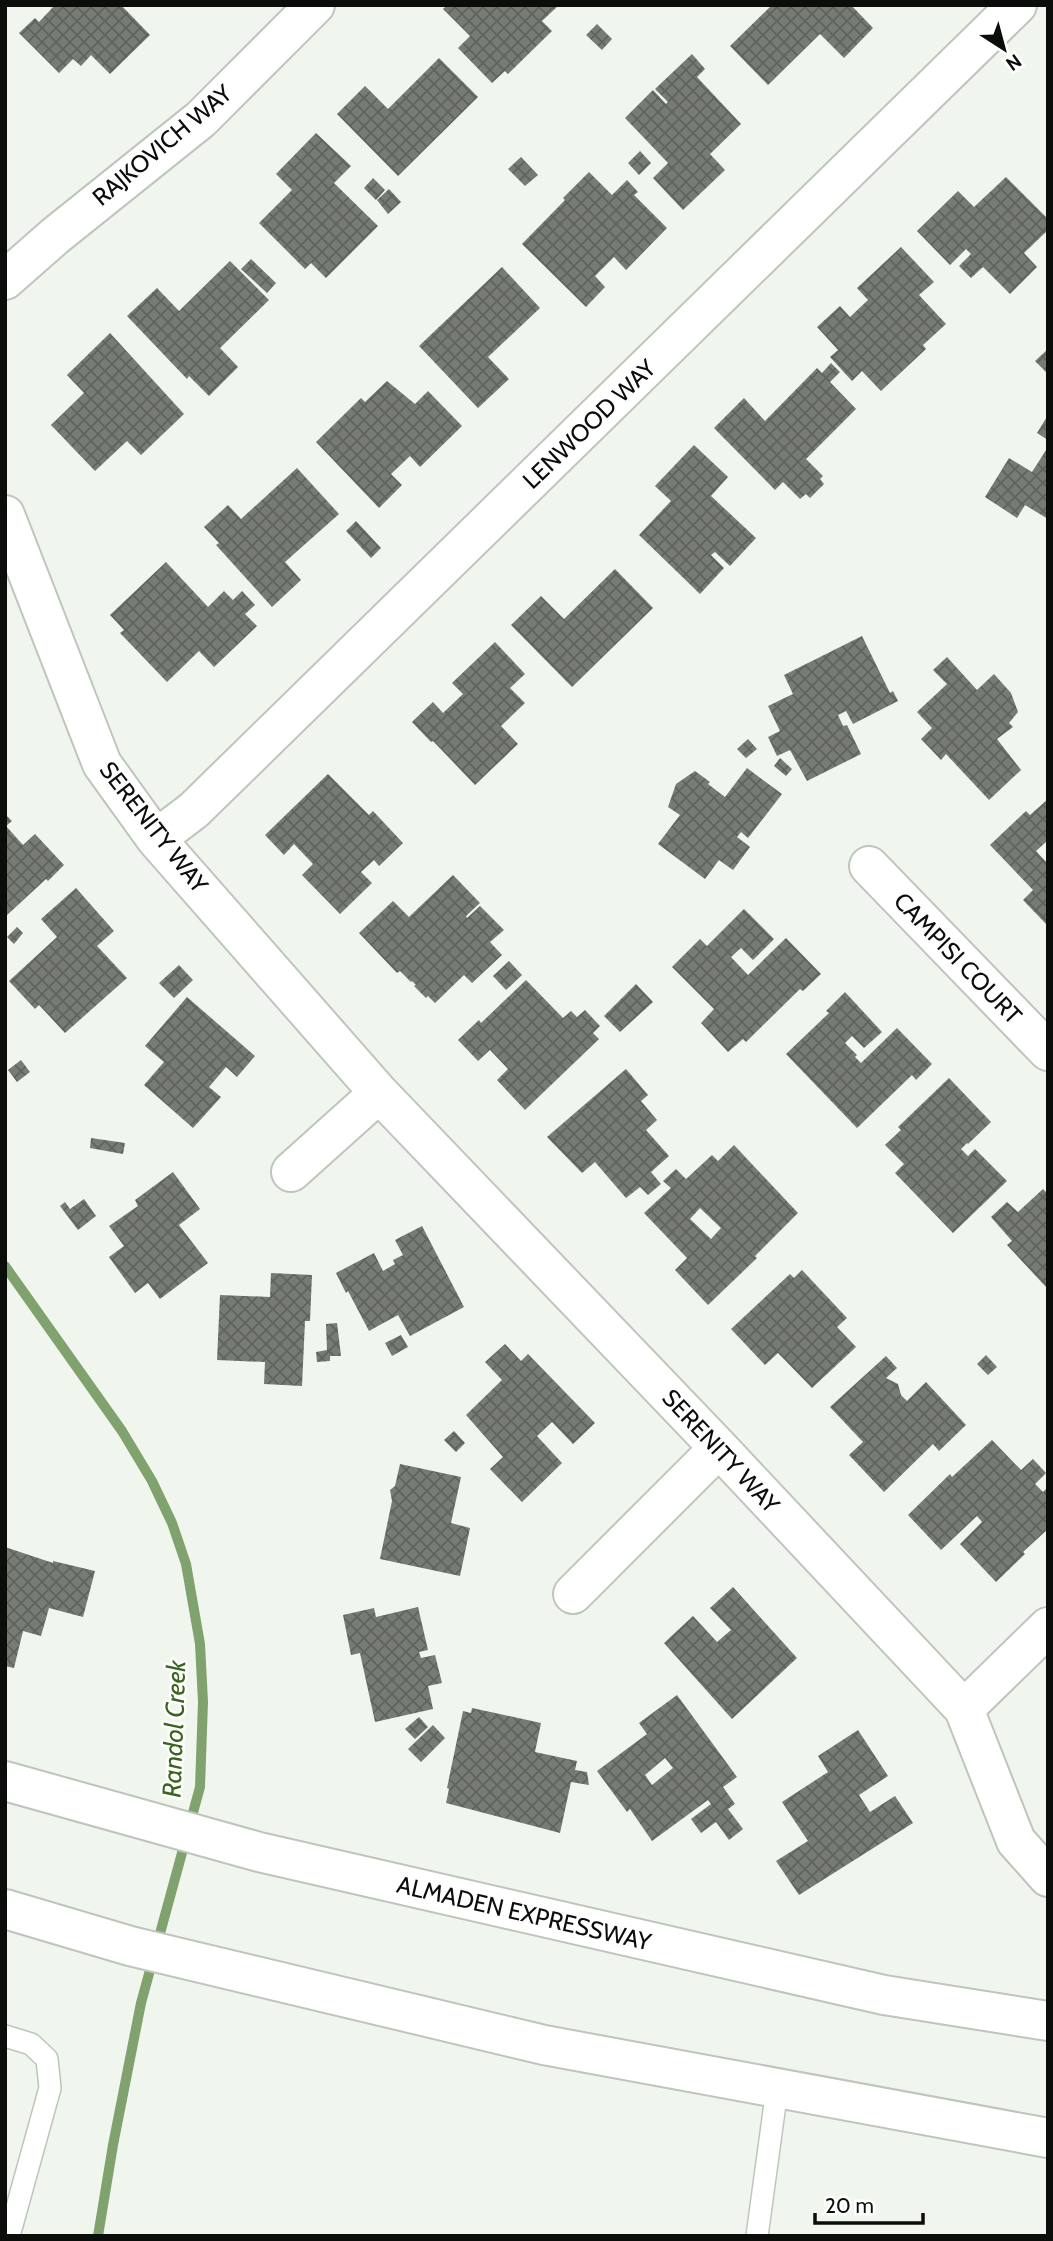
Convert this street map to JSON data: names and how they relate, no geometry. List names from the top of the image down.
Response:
{
  "streets": {
    "street": [
      "RAJKOVICH WAY",
      "LENWOOD WAY",
      "SERENITY WAY",
      "CAMPISI COURT",
      "ALMADEN EXPRESSWAY"
    ]
  },
  "crossings": [
    ["LENWOOD WAY", "SERENITY WAY"]
  ],
  "water": ["Randol Creek"],
  "scale_bar": "20 m",
  "north": "bottom right"
}
